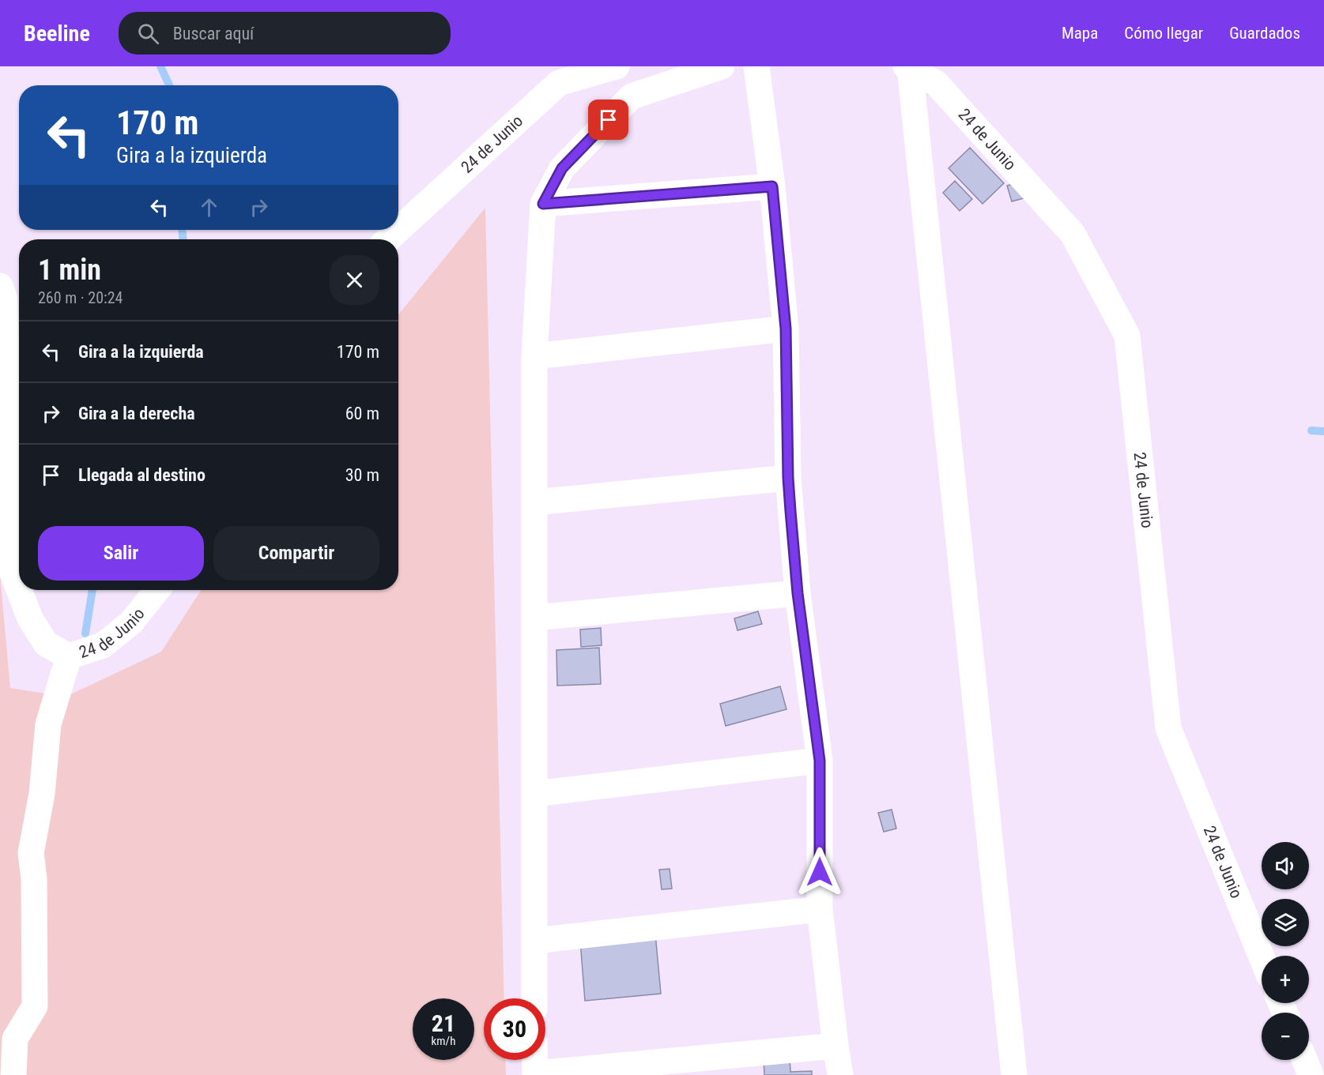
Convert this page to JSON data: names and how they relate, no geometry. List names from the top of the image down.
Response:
{
  "streets": {
    "street": ["24 de Junio"]
  },
  "page": {
    "header": "Beeline",
    "search": "Buscar aquí",
    "nav": ["Mapa", "Cómo llegar", "Guardados"],
    "turn": ["170 m", "Gira a la izquierda"],
    "heading": ["1 min", "260 m · 20:24"],
    "list": [
      {
        "name": "Gira a la izquierda",
        "value": "170 m"
      },
      {
        "name": "Gira a la derecha",
        "value": "60 m"
      },
      {
        "name": "Llegada al destino",
        "value": "30 m"
      }
    ],
    "buttons": ["Salir", "Compartir"],
    "map_buttons": ["+", "−"],
    "speed": "21 km/h",
    "limit": "30"
  }
}
